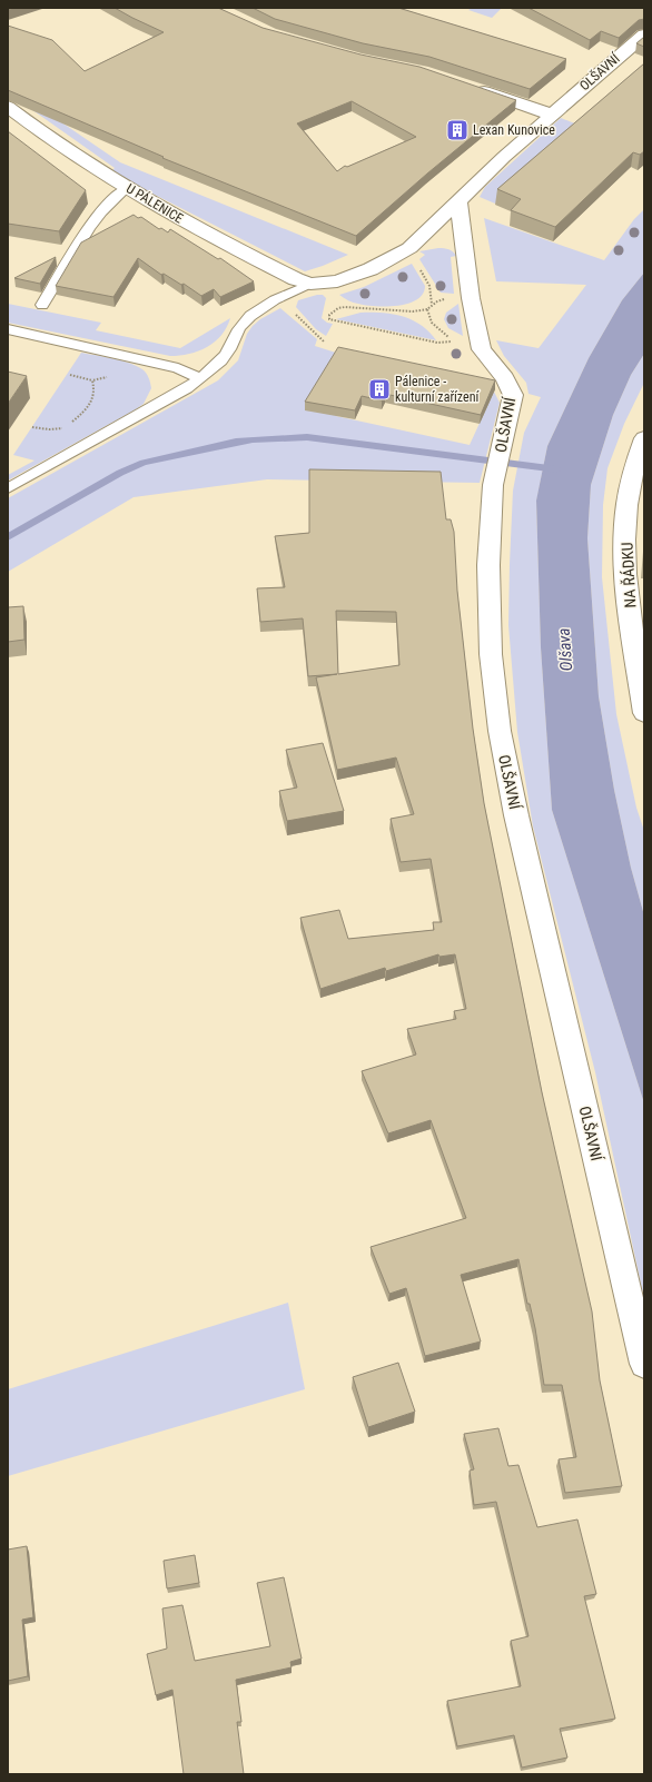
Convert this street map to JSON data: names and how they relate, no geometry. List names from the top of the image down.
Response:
{
  "streets": {
    "street": ["OLŠAVNÍ", "U PÁLENICE", "NA ŘÁDKU"]
  },
  "crossings": [
    ["OLŠAVNÍ", "U PÁLENICE"]
  ],
  "water": ["Olšava"],
  "places": {
    "building": ["Lexan Kunovice", "Pálenice - kulturní zařízení"]
  }
}
